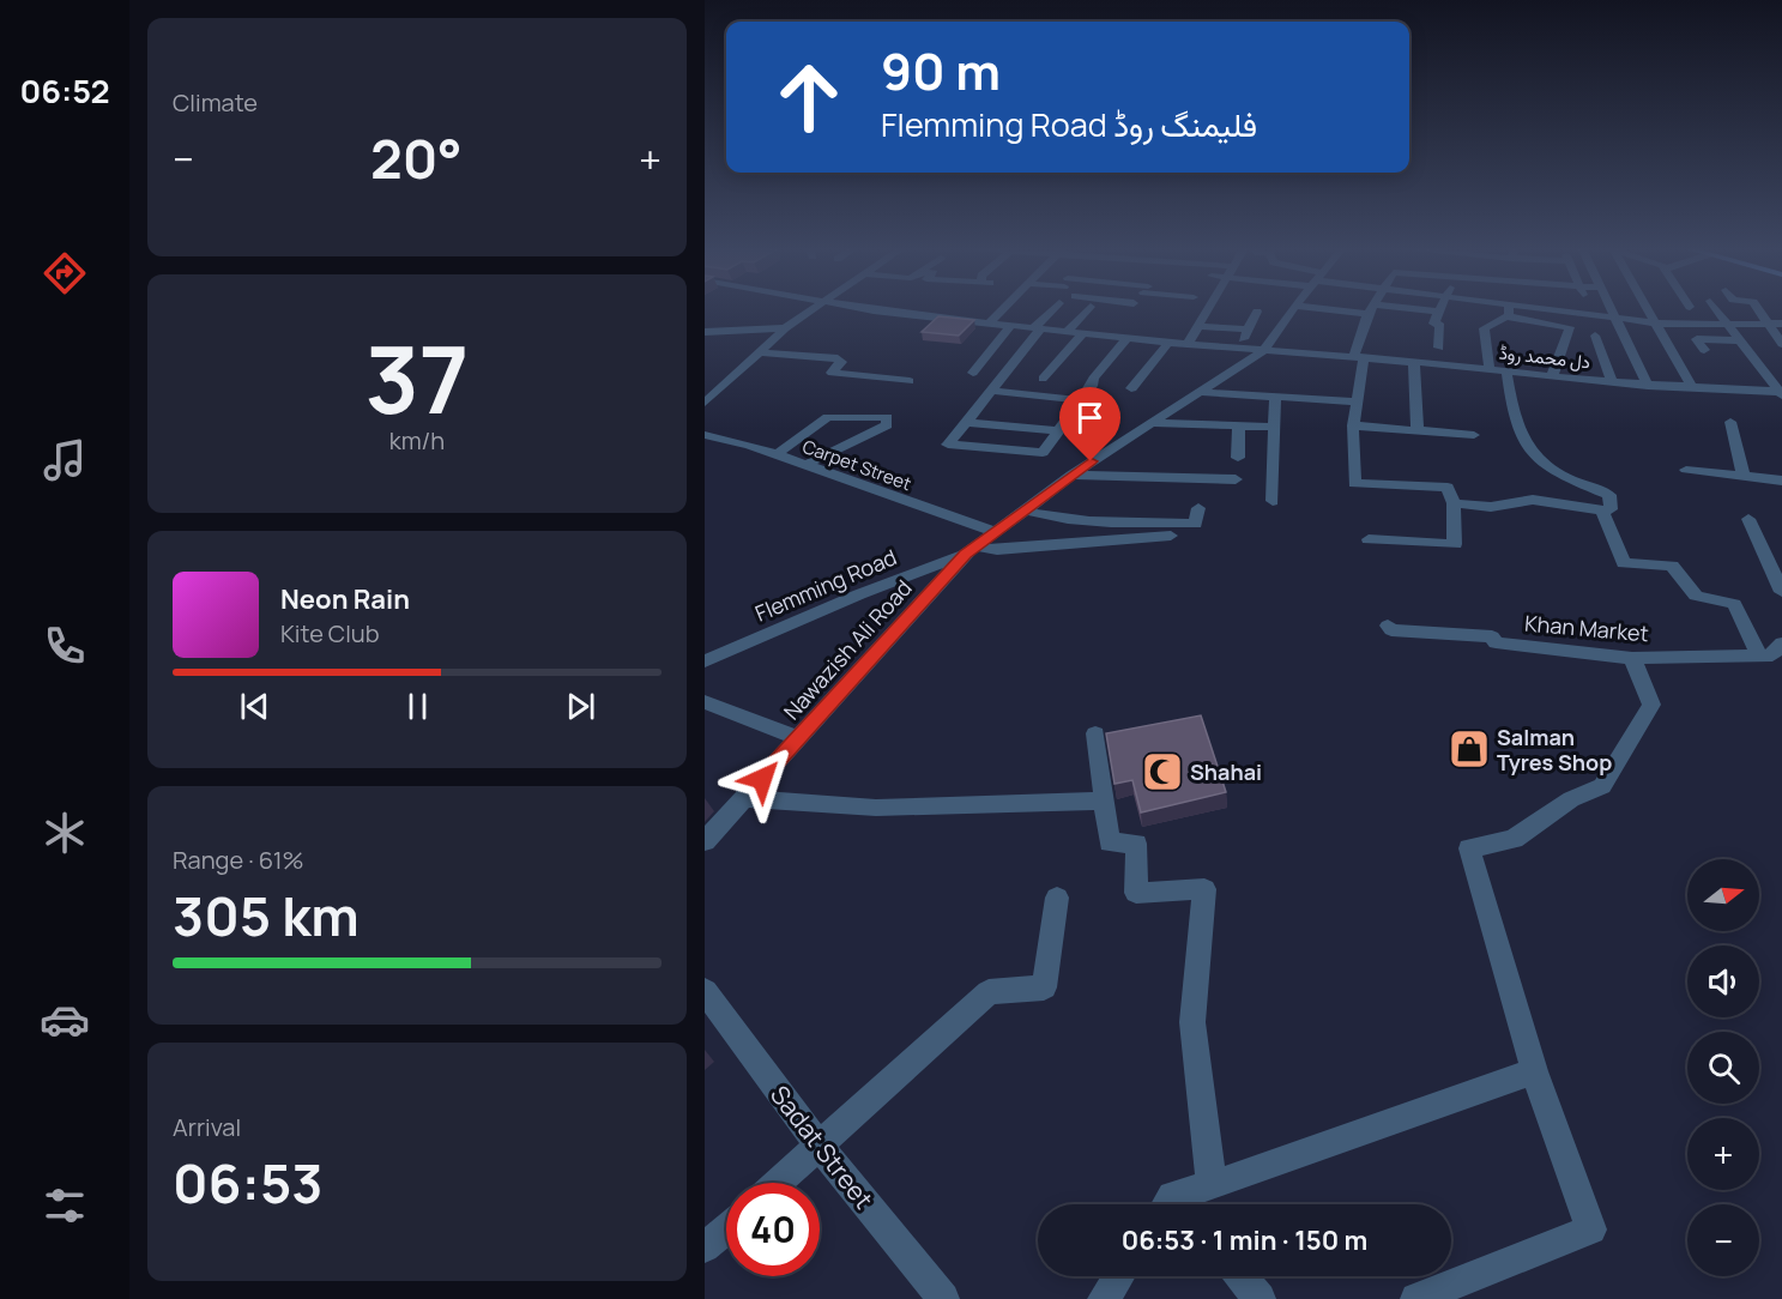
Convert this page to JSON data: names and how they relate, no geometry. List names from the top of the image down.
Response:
{
  "streets": {
    "street": [
      "دل محمد روڈ",
      "Carpet Street",
      "Flemming Road",
      "Khan Market",
      "Nawazish Ali Road",
      "Sadat Street"
    ]
  },
  "crossings": [
    ["Flemming Road", "Nawazish Ali Road"]
  ],
  "places": {
    "shop": ["Salman Tyres Shop"],
    "mosque": ["Shahai"]
  },
  "north": "right",
  "page": {
    "tabs": "06:52",
    "tile": [
      "Climate",
      ["37", "km/h"],
      ["Range · 61%", "305 km"],
      ["Arrival", "06:53"]
    ],
    "turn": ["90 m", "Flemming Road فلیمنگ روڈ"],
    "heat": ["−", "20°", "+"],
    "song": ["Neon Rain", "Kite Club"],
    "map_buttons": ["+", "−"],
    "limit": "40",
    "trip": "06:53 · 1 min · 150 m"
  }
}
